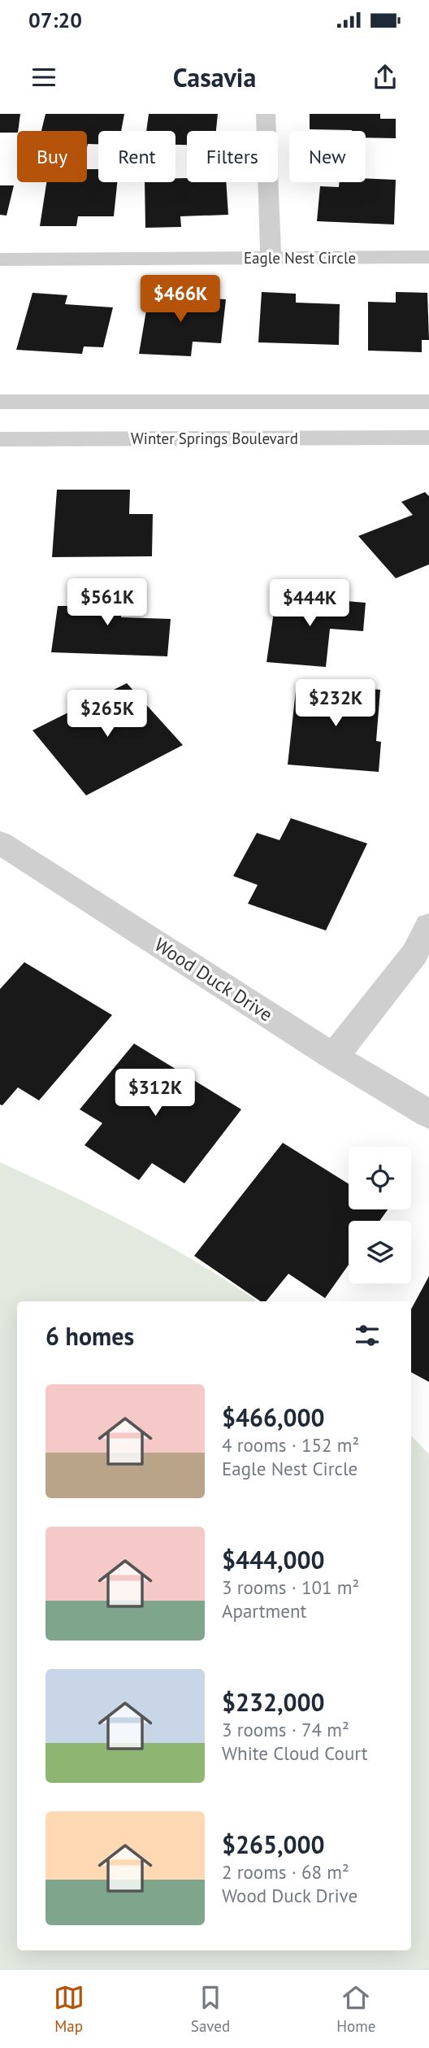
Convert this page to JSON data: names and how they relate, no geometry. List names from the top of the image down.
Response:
{
  "streets": {
    "street": ["Eagle Nest Circle", "Winter Springs Boulevard", "Wood Duck Drive"]
  },
  "page": {
    "status": "07:20",
    "header": "Casavia",
    "chip": [
      "Buy",
      "Rent",
      "Filters",
      "New"
    ],
    "price": [
      "$466K",
      "$561K",
      "$444K",
      "$232K",
      "$265K",
      "$312K"
    ],
    "heading": "6 homes",
    "list": [
      {
        "name": "$466,000",
        "note": "4 rooms · 152 m² · Eagle Nest Circle"
      },
      {
        "name": "$444,000",
        "note": "3 rooms · 101 m² · Apartment"
      },
      {
        "name": "$232,000",
        "note": "3 rooms · 74 m² · White Cloud Court"
      },
      {
        "name": "$265,000",
        "note": "2 rooms · 68 m² · Wood Duck Drive"
      }
    ],
    "tabs": ["Map", "Saved", "Home"]
  }
}
